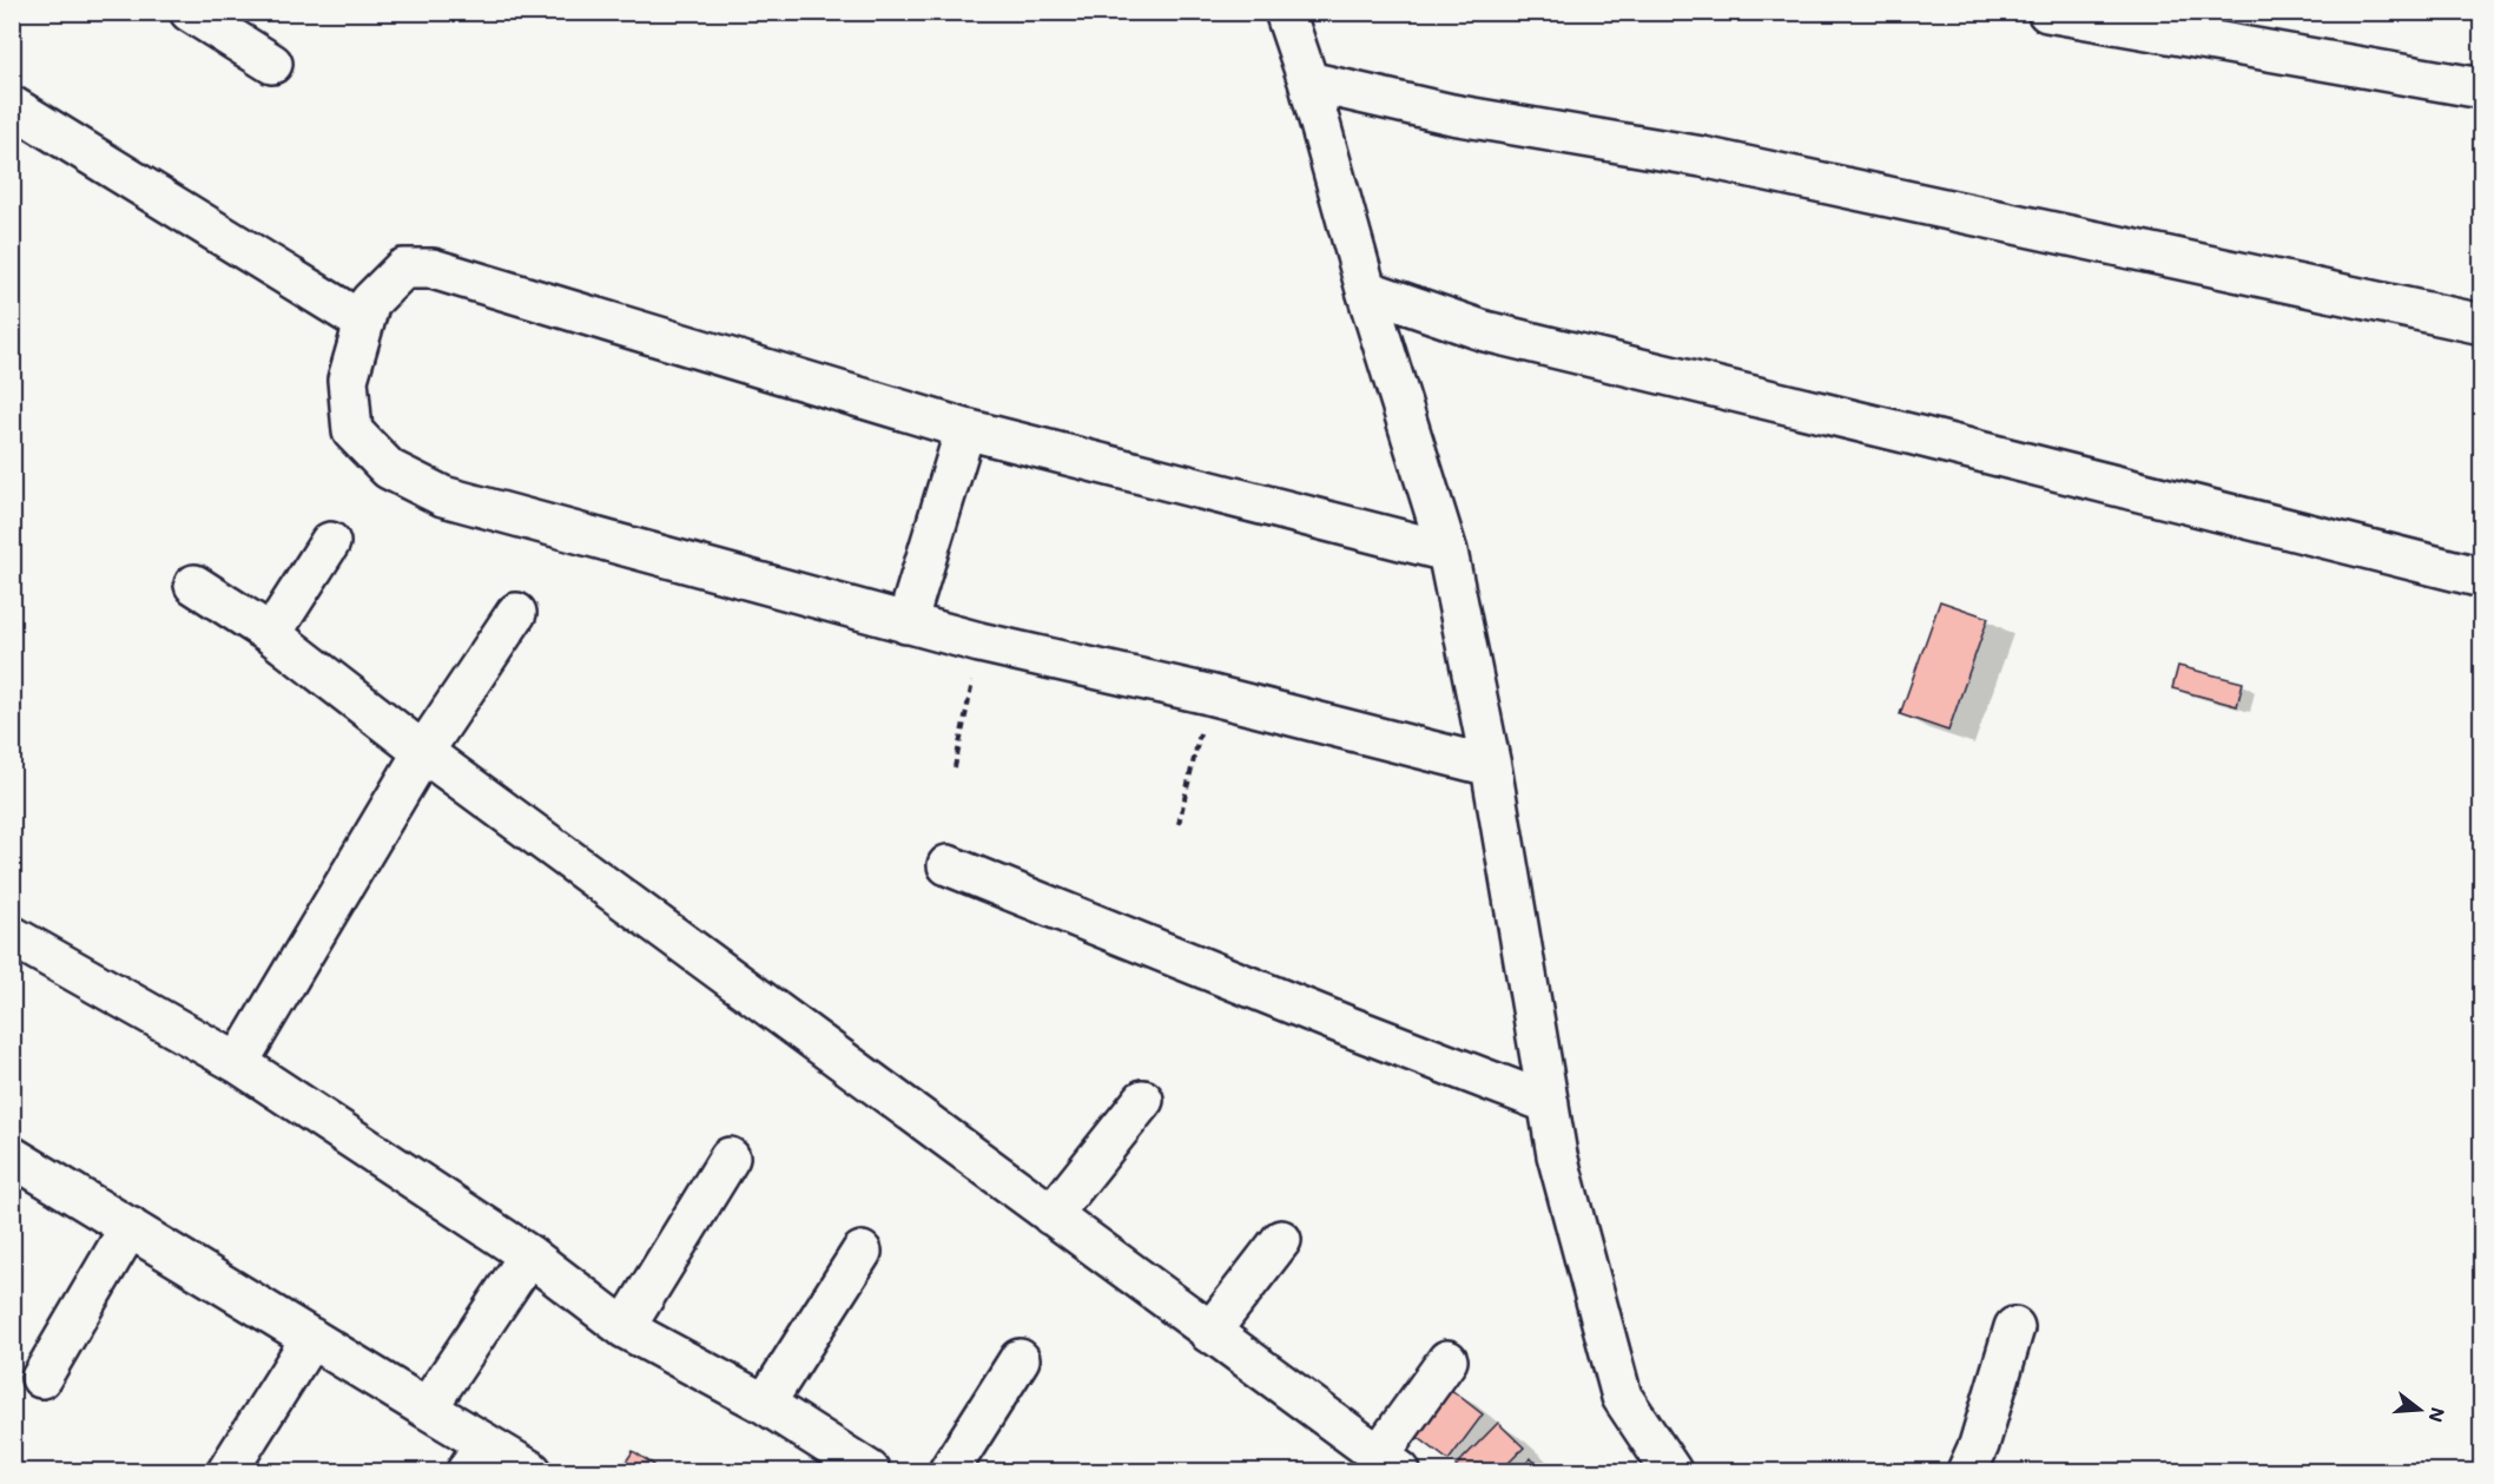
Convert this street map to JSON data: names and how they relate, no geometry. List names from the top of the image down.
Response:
{
  "north": "right"
}
